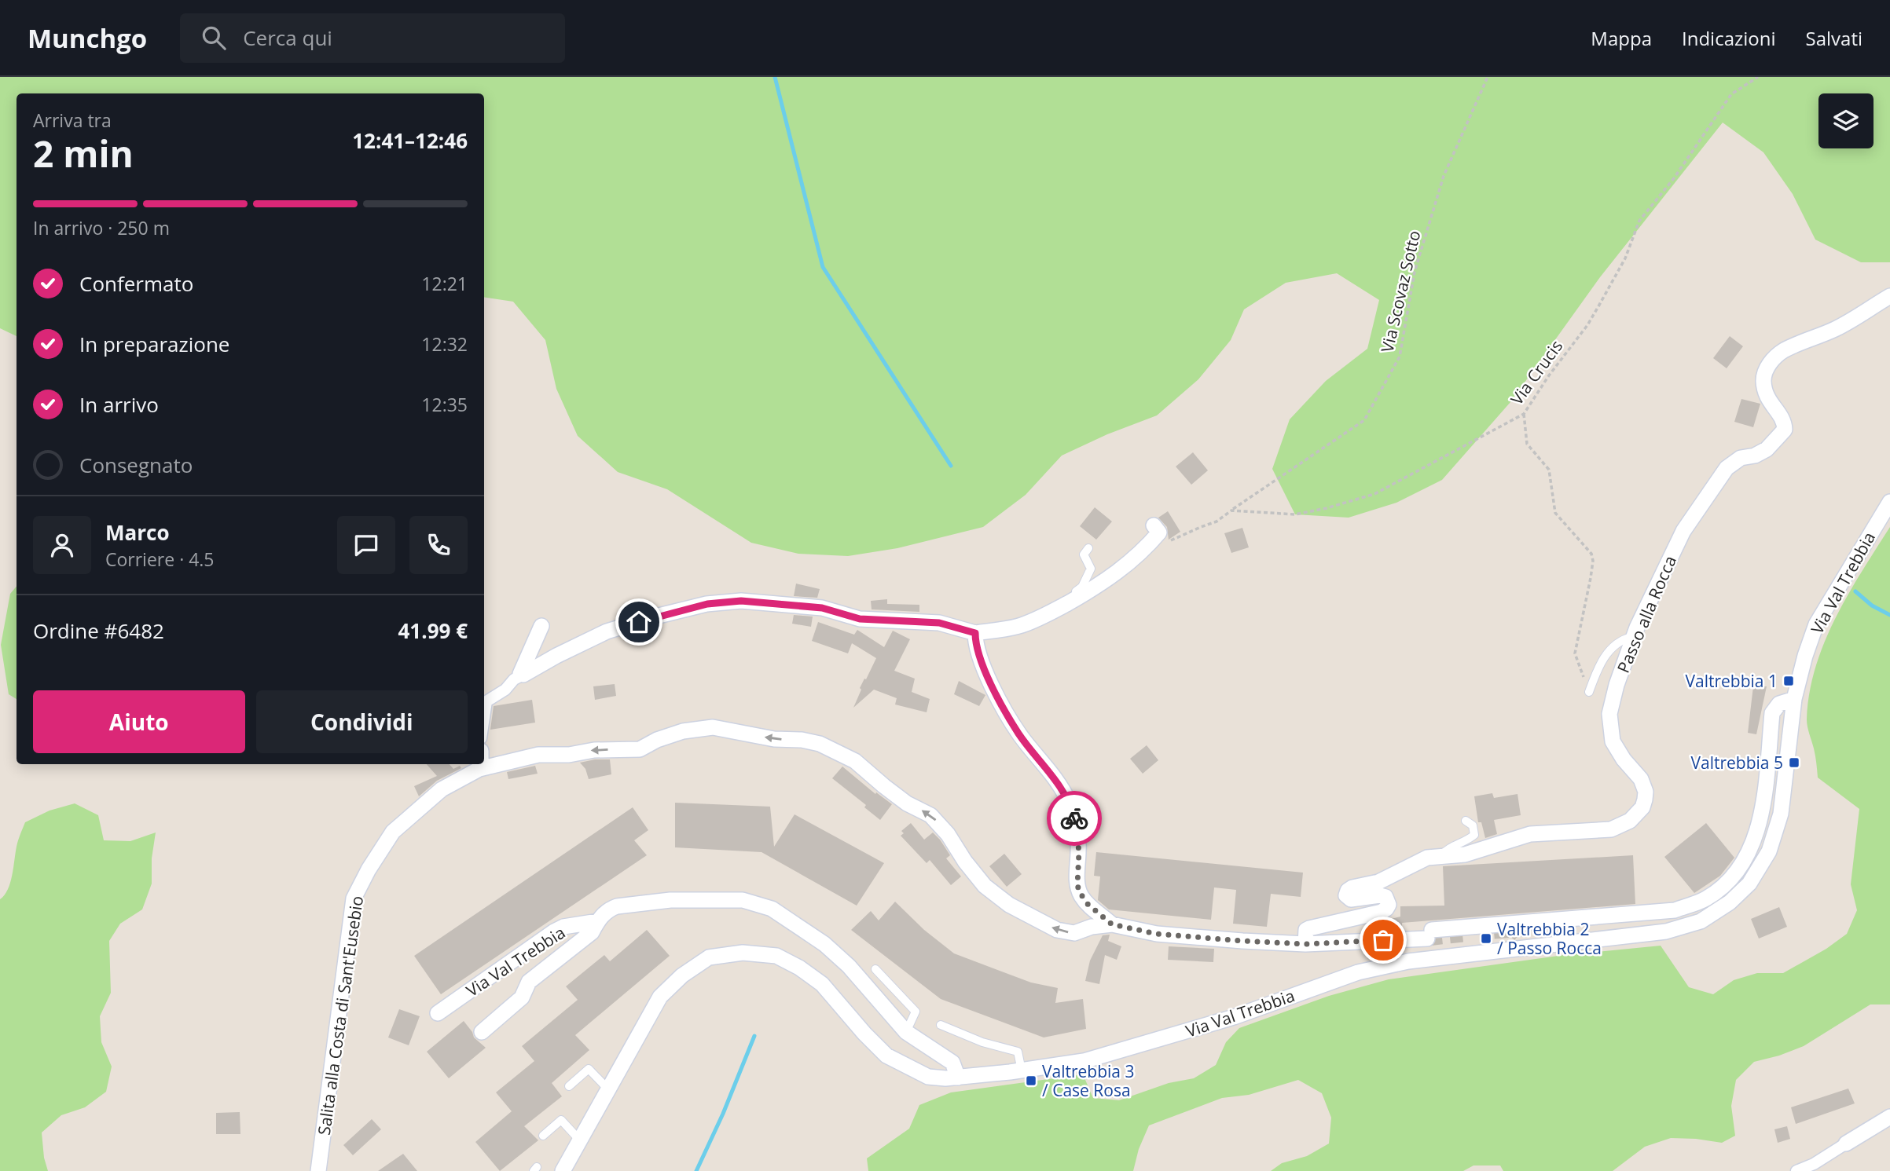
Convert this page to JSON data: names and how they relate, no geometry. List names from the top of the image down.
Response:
{
  "streets": {
    "street": ["Via Val Trebbia", "Passo alla Rocca", "Salita alla Costa di Sant'Eusebio"],
    "path": ["Via Scovaz Sotto", "Via Crucis"]
  },
  "crossings": [
    ["Via Scovaz Sotto", "Via Crucis"]
  ],
  "places": {
    "transit": [
      "Valtrebbia 1",
      "Valtrebbia 5",
      "Valtrebbia 2 / Passo Rocca",
      "Valtrebbia 3 / Case Rosa"
    ]
  },
  "page": {
    "header": "Munchgo",
    "search": "Cerca qui",
    "nav": ["Mappa", "Indicazioni", "Salvati"],
    "heading": ["2 min", "Arriva tra", "12:41–12:46"],
    "panel": [
      "Marco",
      "Corriere · 4.5",
      "Ordine #6482",
      "41.99 €"
    ],
    "bar": "In arrivo · 250 m",
    "list": [
      ["Confermato", "12:21"],
      ["In preparazione", "12:32"],
      ["In arrivo", "12:35"],
      "Consegnato"
    ],
    "buttons": ["Aiuto", "Condividi"]
  }
}
